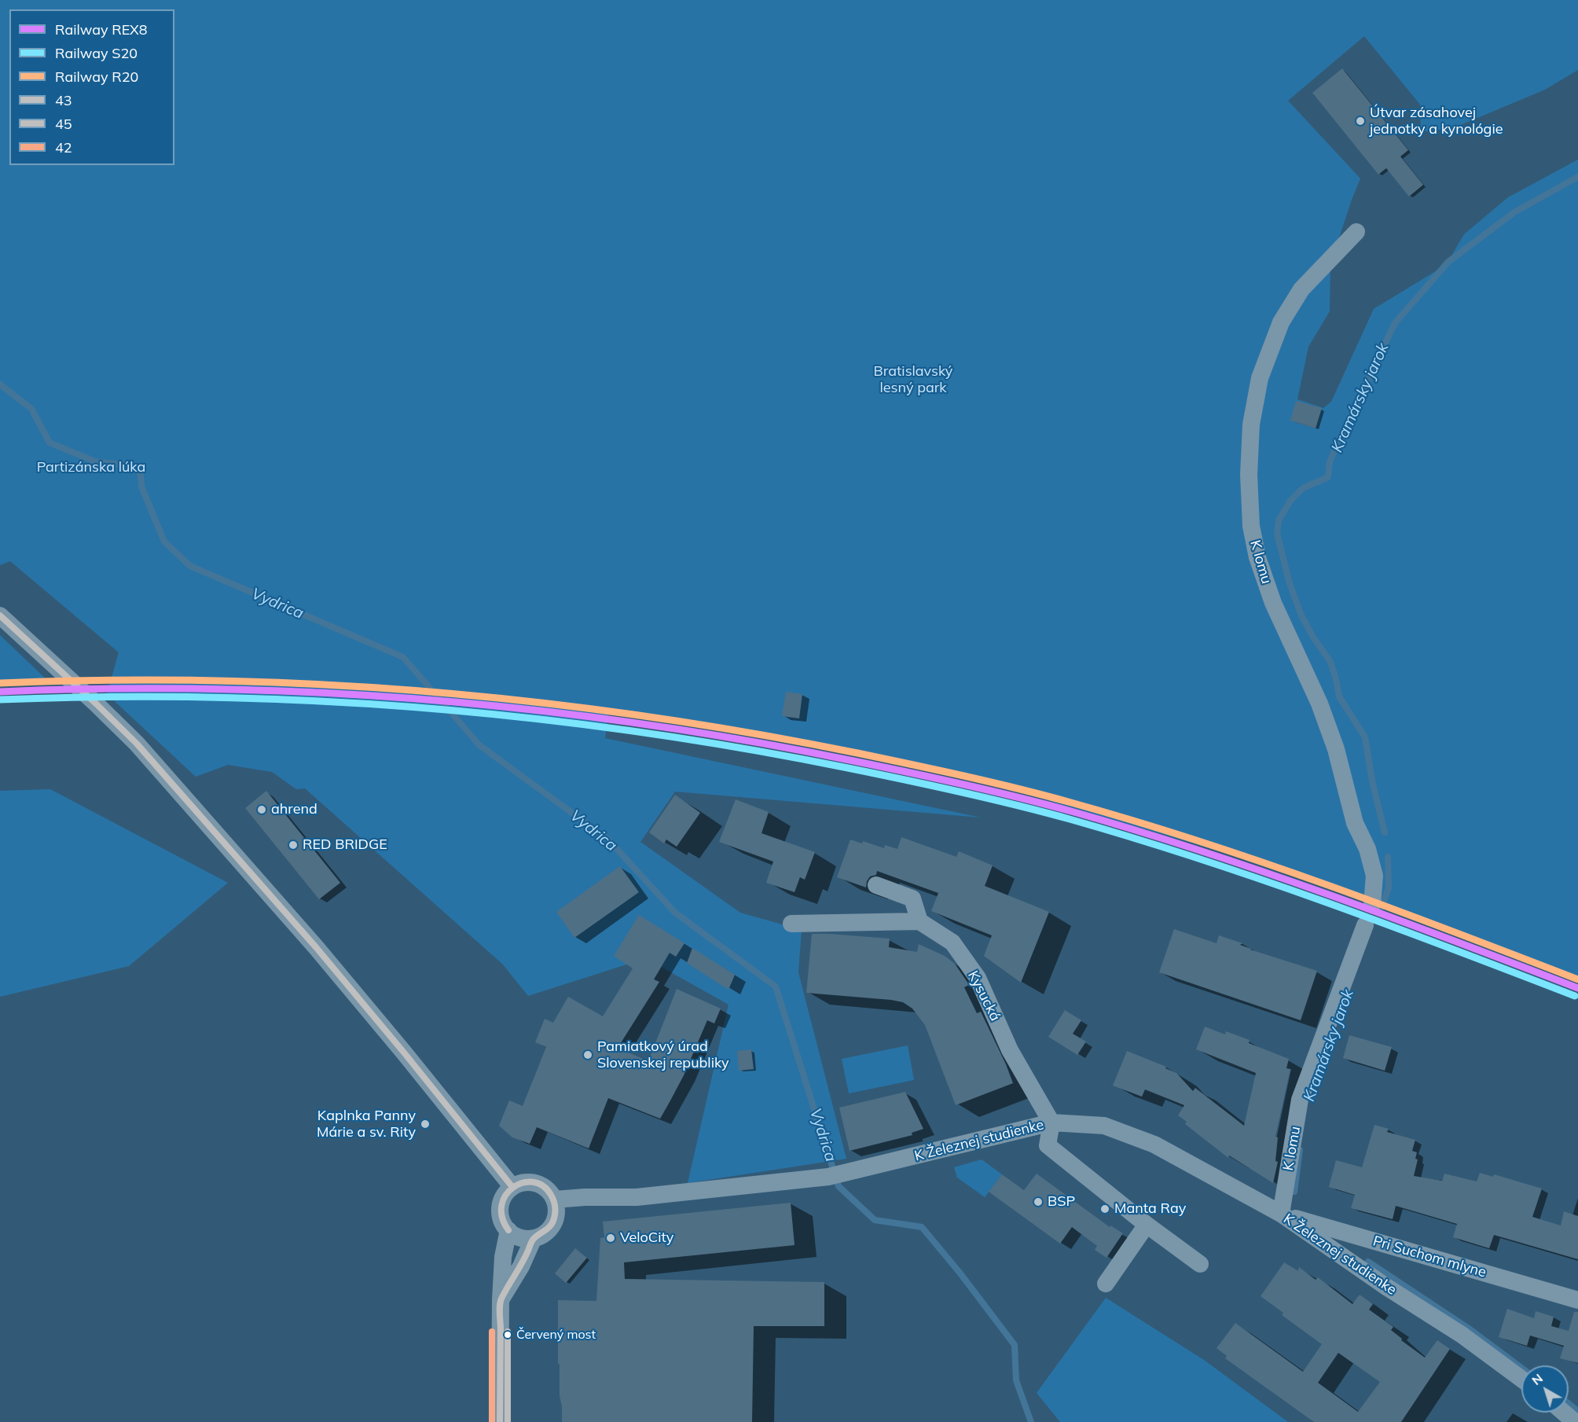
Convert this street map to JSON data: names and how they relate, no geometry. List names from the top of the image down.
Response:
{
  "streets": {
    "street": [
      "K lomu",
      "Kysucká",
      "K Železnej studienke",
      "Pri Suchom mlyne"
    ]
  },
  "crossings": [
    ["K lomu", "K Železnej studienke"],
    ["K lomu", "Pri Suchom mlyne"],
    ["Kysucká", "K Železnej studienke"],
    ["K Železnej studienke", "Pri Suchom mlyne"]
  ],
  "water": ["Kramársky jarok", "Vydrica"],
  "parks": ["Bratislavský lesný park", "Partizánska lúka"],
  "places": [
    "Útvar zásahovej jednotky a kynológie",
    "ahrend",
    "RED BRIDGE",
    "Pamiatkový úrad Slovenskej republiky",
    "Kaplnka Panny Márie a sv. Rity",
    "BSP",
    "Manta Ray",
    "VeloCity",
    "Červený most"
  ],
  "lines": [
    "transit line 43",
    "rail line R20",
    "rail line REX8",
    "rail line S20",
    "transit line 45",
    "transit line 42"
  ],
  "legend": [
    "Railway REX8",
    "Railway S20",
    "Railway R20",
    "43",
    "45",
    "42"
  ],
  "north": "top left"
}
